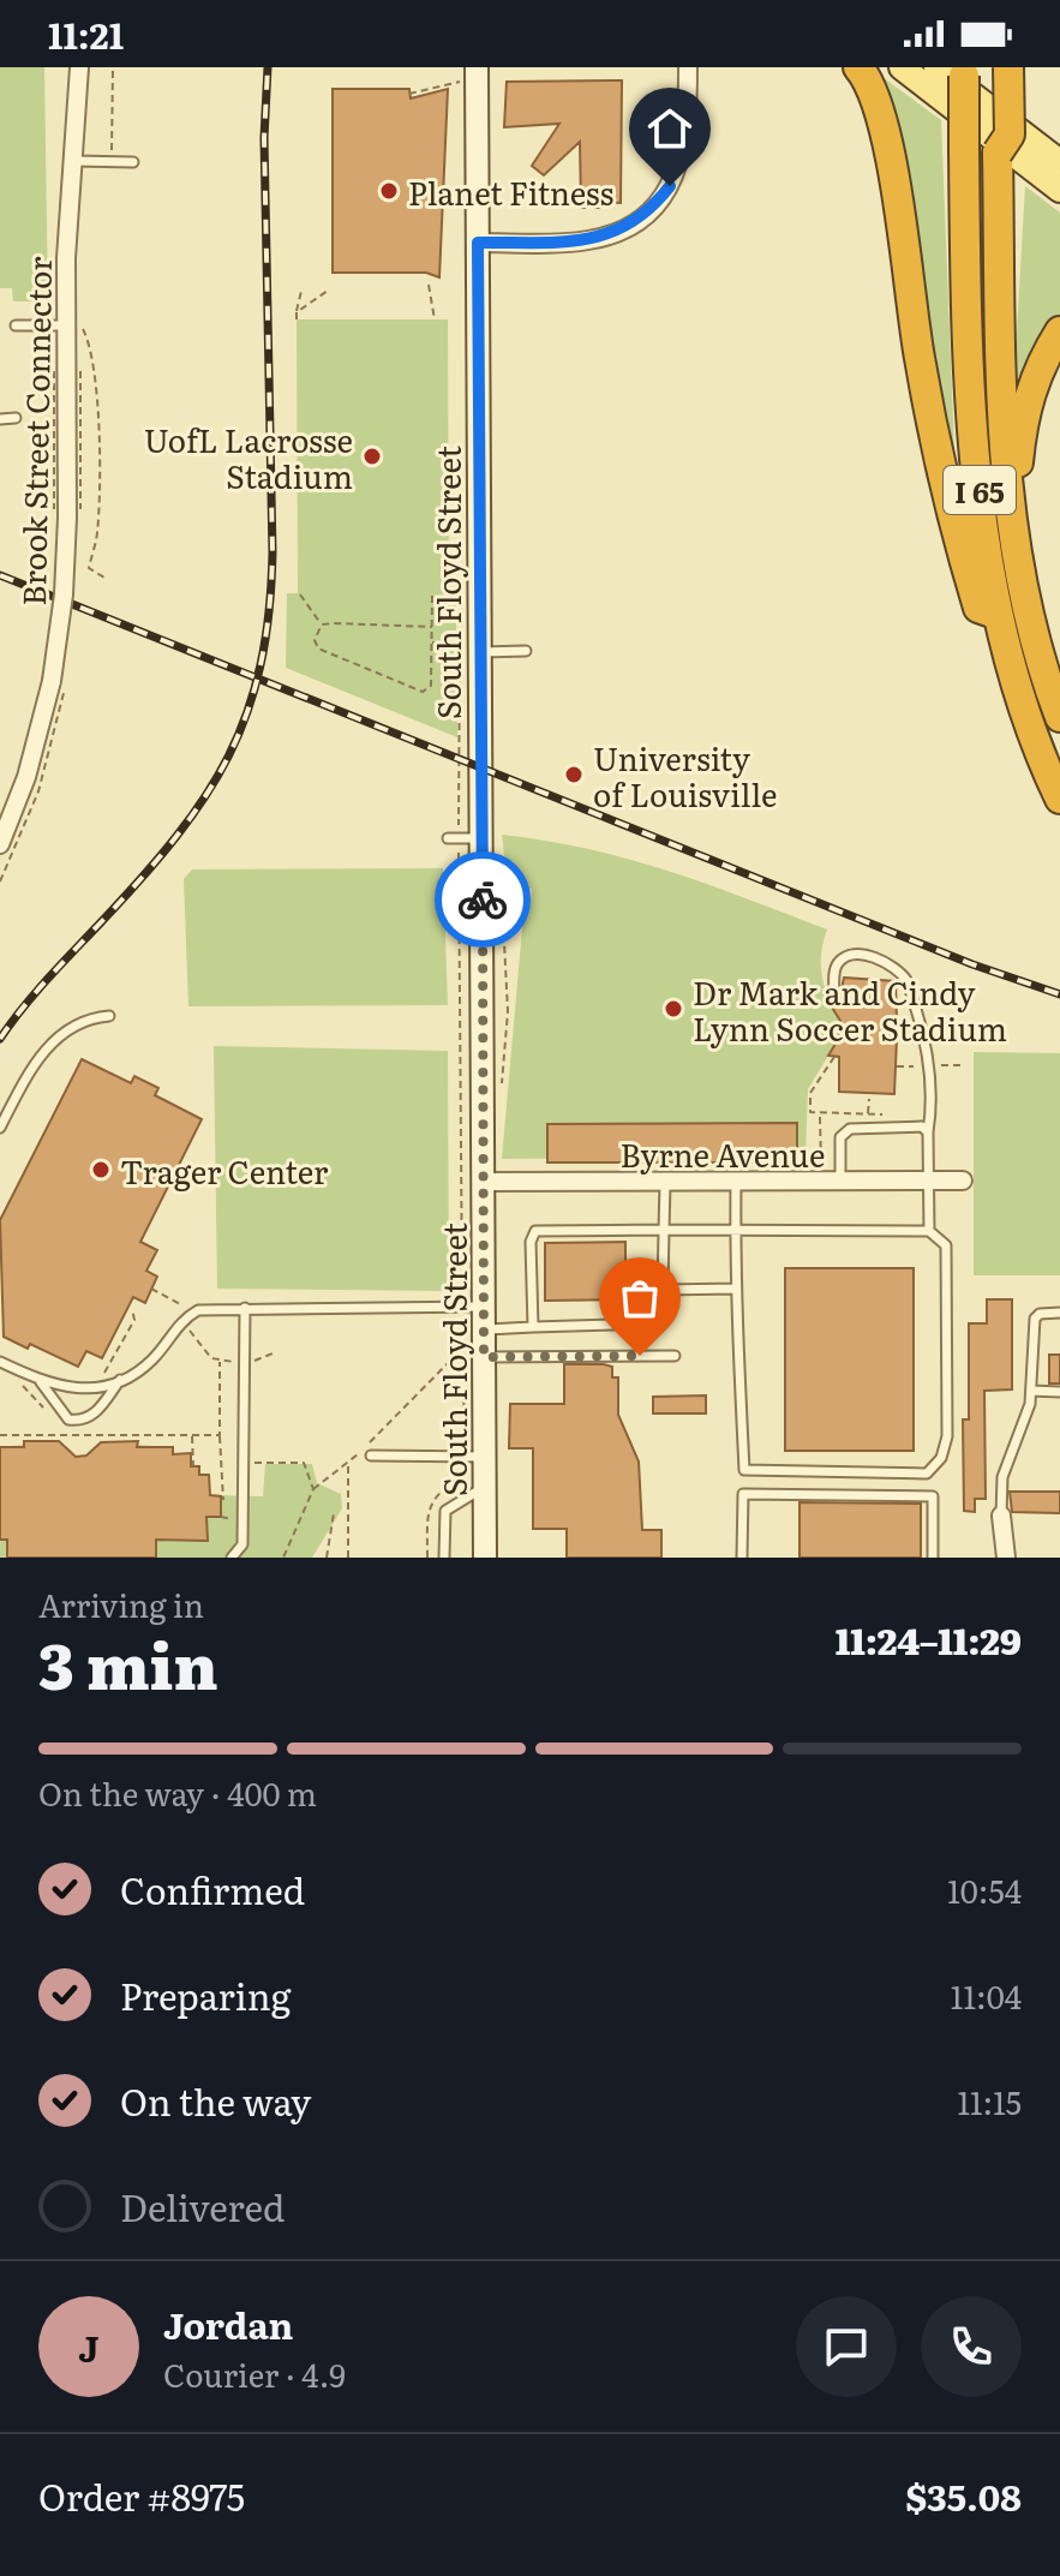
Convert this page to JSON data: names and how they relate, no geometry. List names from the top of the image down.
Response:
{
  "streets": {
    "highway": ["I 65"],
    "street": ["Brook Street Connector", "South Floyd Street", "Byrne Avenue"]
  },
  "crossings": [
    ["South Floyd Street", "Byrne Avenue"]
  ],
  "places": [
    "Planet Fitness",
    "UofL Lacrosse Stadium",
    "University of Louisville",
    "Dr Mark and Cindy Lynn Soccer Stadium",
    "Trager Center"
  ],
  "page": {
    "status": "11:21",
    "heading": ["3 min", "Arriving in", "11:24–11:29"],
    "panel": [
      "Jordan",
      "Courier · 4.9",
      "Order #8975",
      "$35.08"
    ],
    "bar": "On the way · 400 m",
    "list": [
      ["Confirmed", "10:54"],
      ["Preparing", "11:04"],
      ["On the way", "11:15"],
      "Delivered"
    ],
    "round": "J"
  }
}
